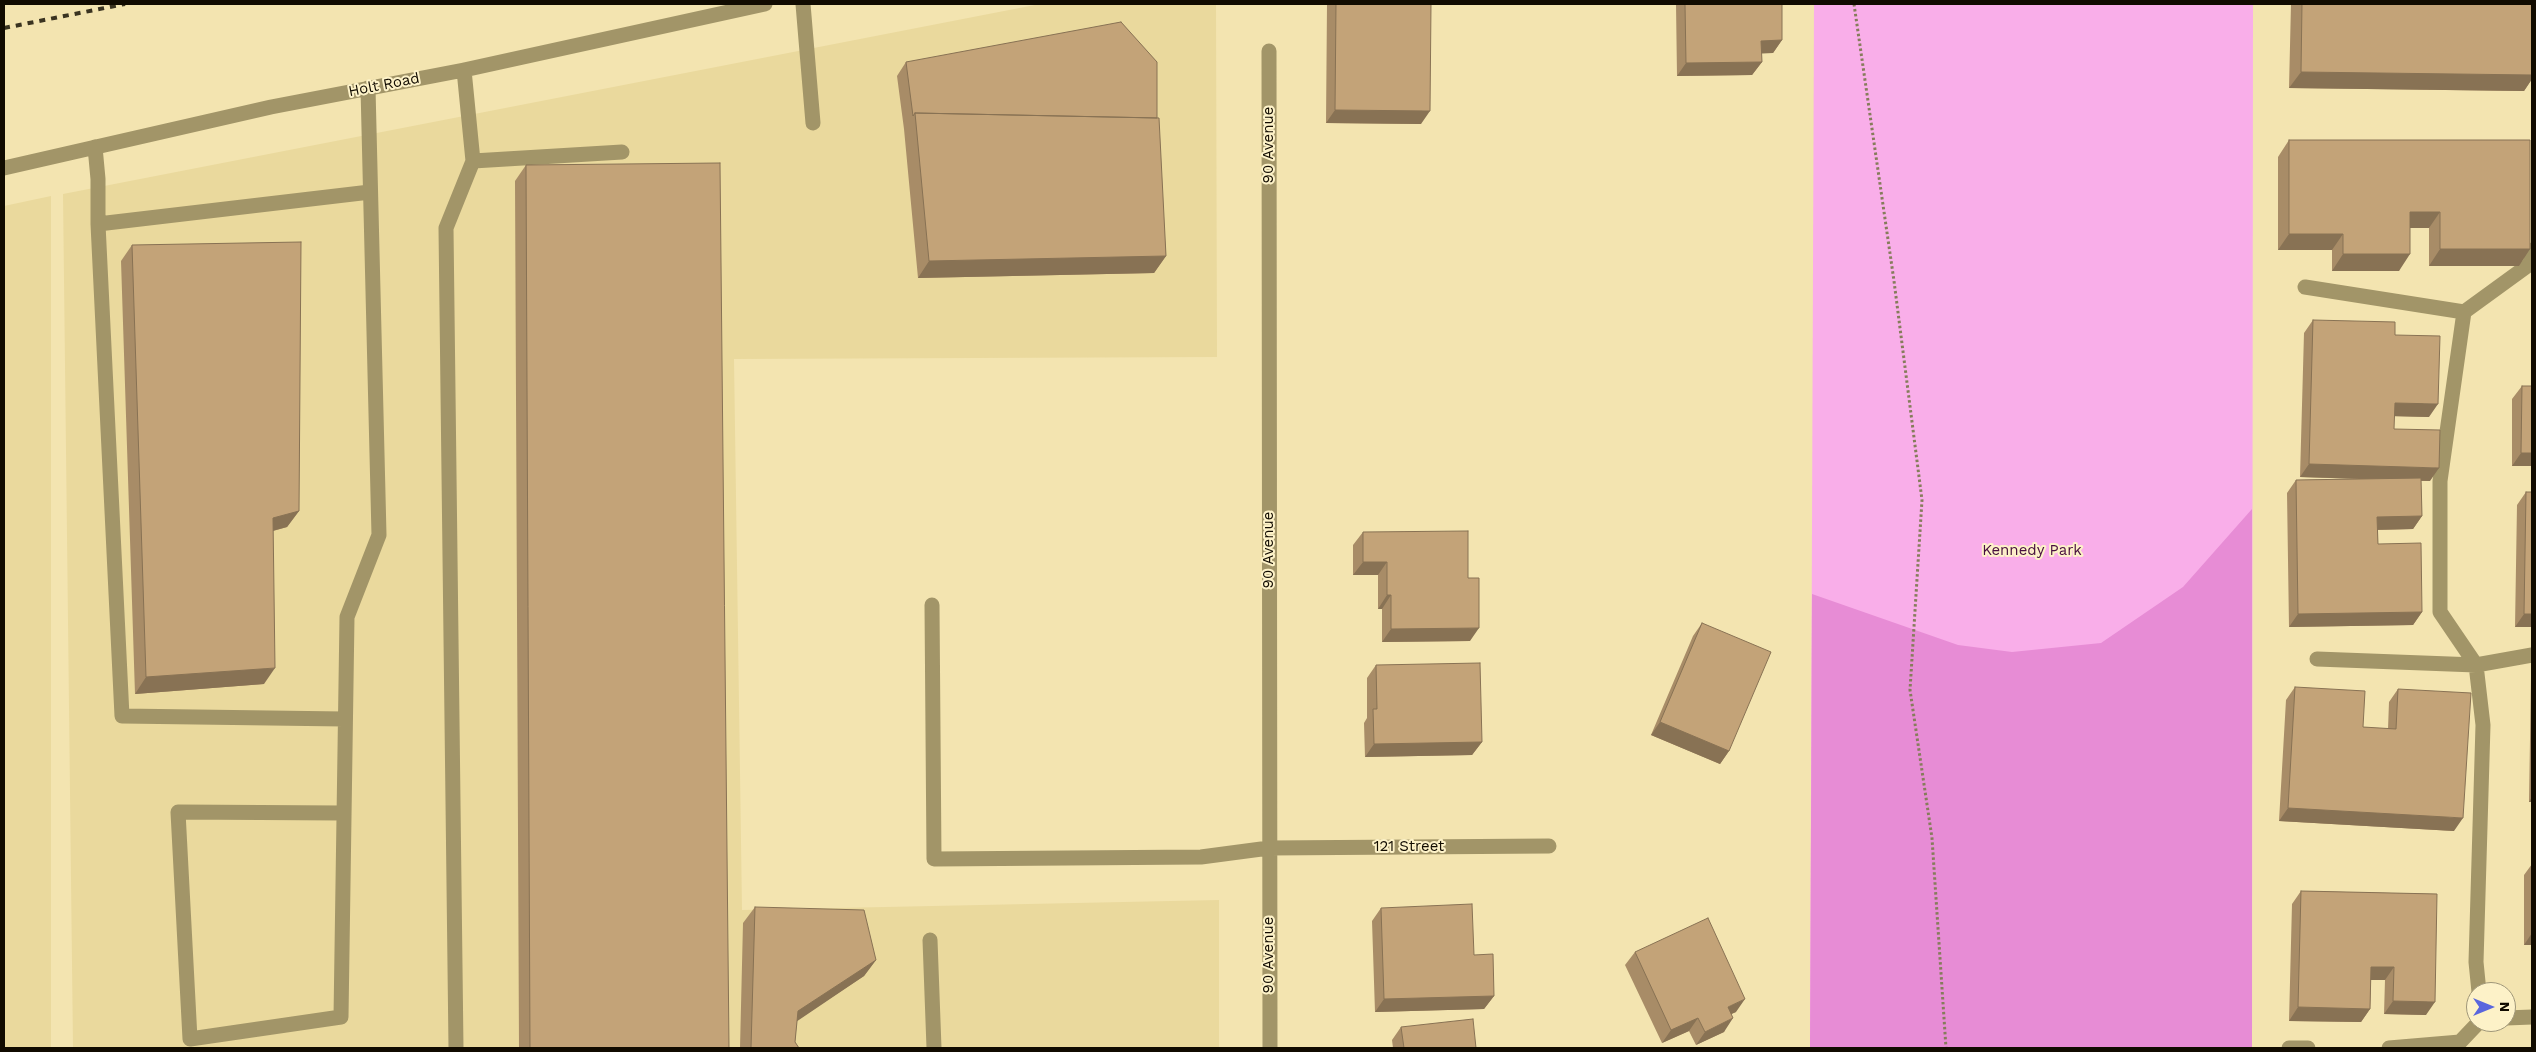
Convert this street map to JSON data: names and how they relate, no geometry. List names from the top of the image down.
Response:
{
  "streets": {
    "street": ["Holt Road", "90 Avenue", "121 Street"]
  },
  "crossings": [
    ["90 Avenue", "121 Street"]
  ],
  "parks": ["Kennedy Park"],
  "north": "right"
}
